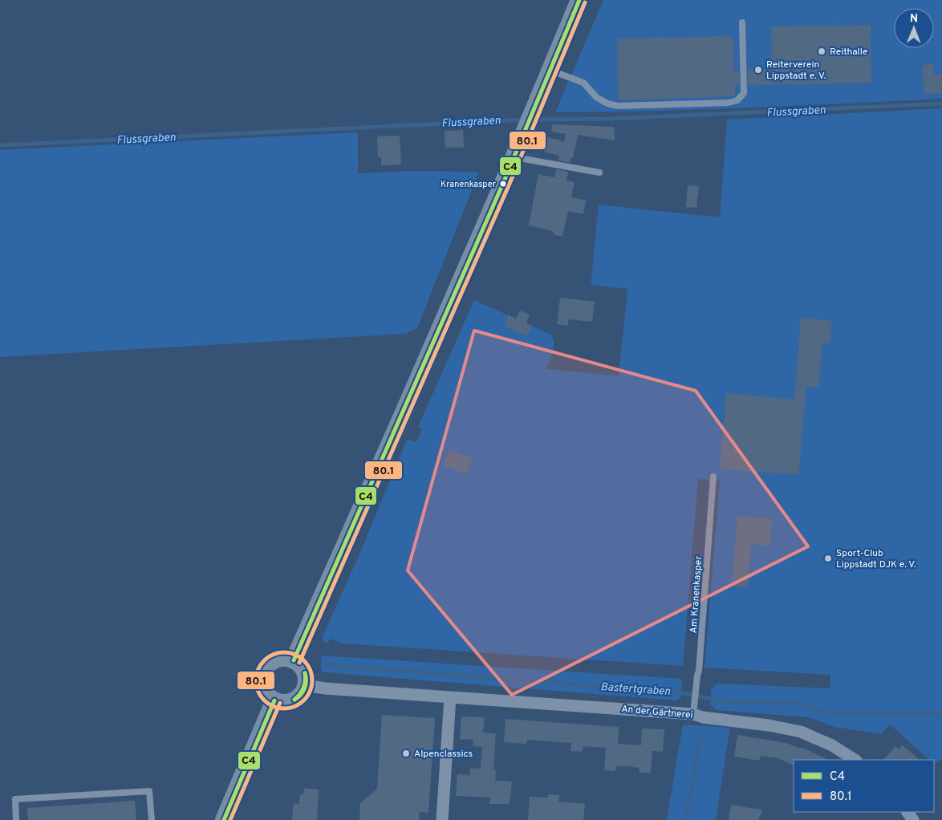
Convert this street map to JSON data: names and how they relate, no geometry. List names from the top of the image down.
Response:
{
  "streets": {
    "street": ["An der Gärtnerei"],
    "lane": ["Am Kranenkasper"]
  },
  "crossings": [
    ["Am Kranenkasper", "An der Gärtnerei"]
  ],
  "water": ["Flussgraben", "Bastertgraben"],
  "places": [
    "Reithalle",
    "Reiterverein Lippstadt e. V.",
    "Kranenkasper",
    "Sport-Club Lippstadt DJK e. V.",
    "Alpenclassics"
  ],
  "lines": ["transit line C4", "transit line 80.1"],
  "legend": ["C4", "80.1"],
  "north": "top"
}
